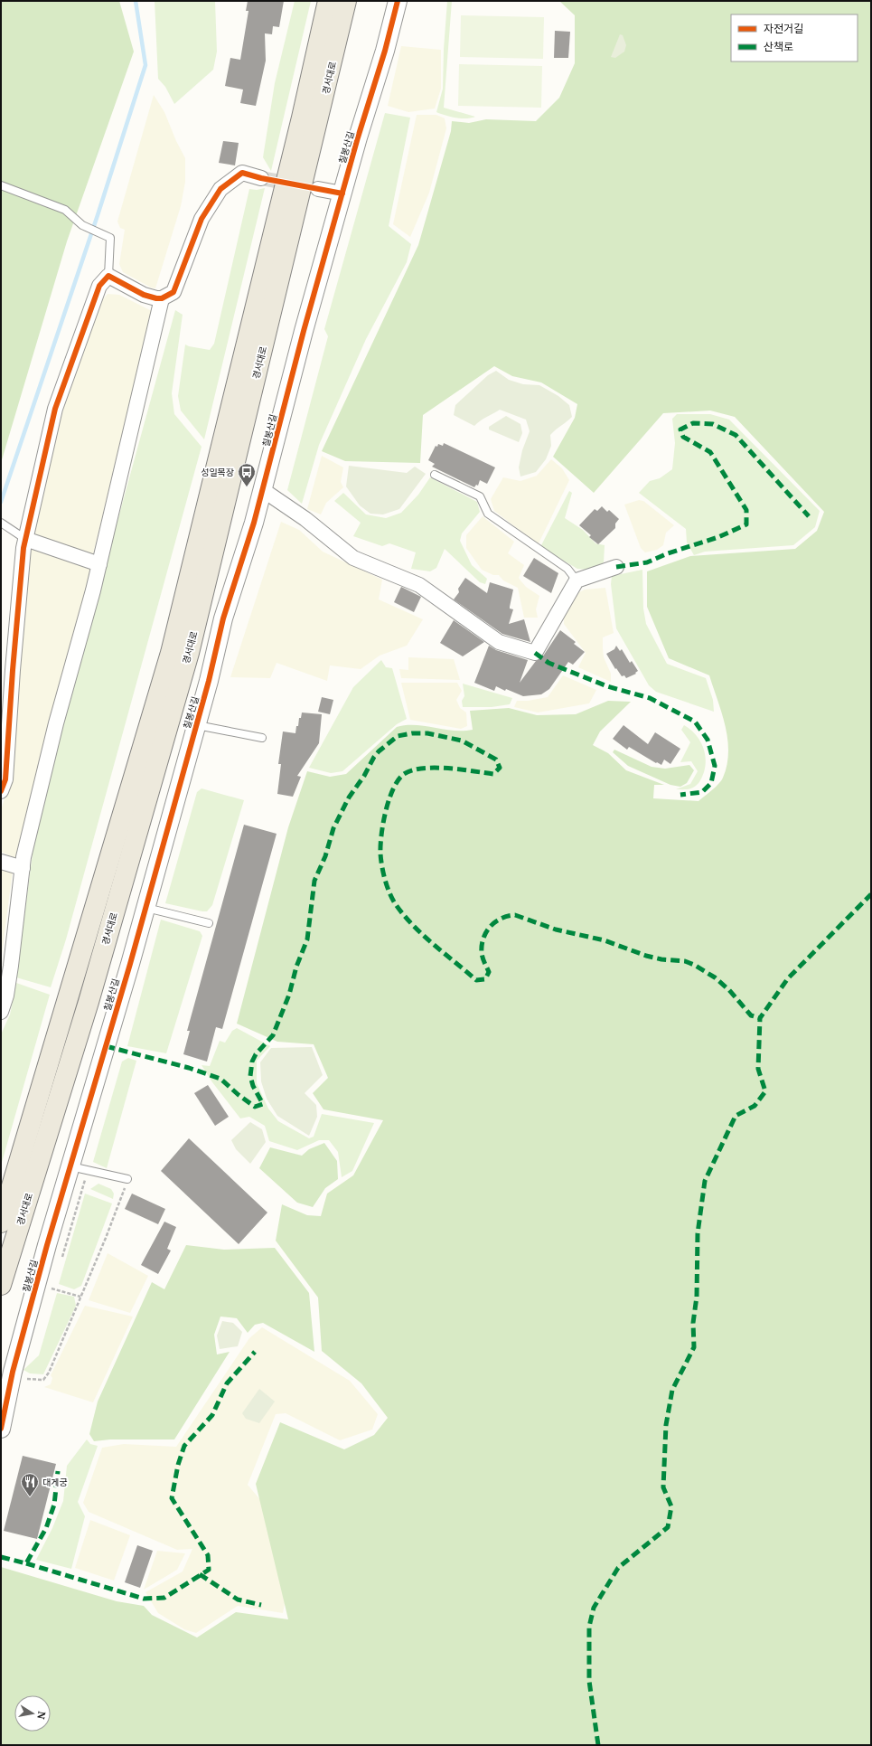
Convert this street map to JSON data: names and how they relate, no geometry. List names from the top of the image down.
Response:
{
  "streets": {
    "main road": ["경서대로"],
    "street": ["칠봉산길"]
  },
  "places": {
    "bus stop": ["성일목장"],
    "restaurant": ["대게궁"]
  },
  "legend": ["자전거길", "산책로"],
  "north": "right"
}
